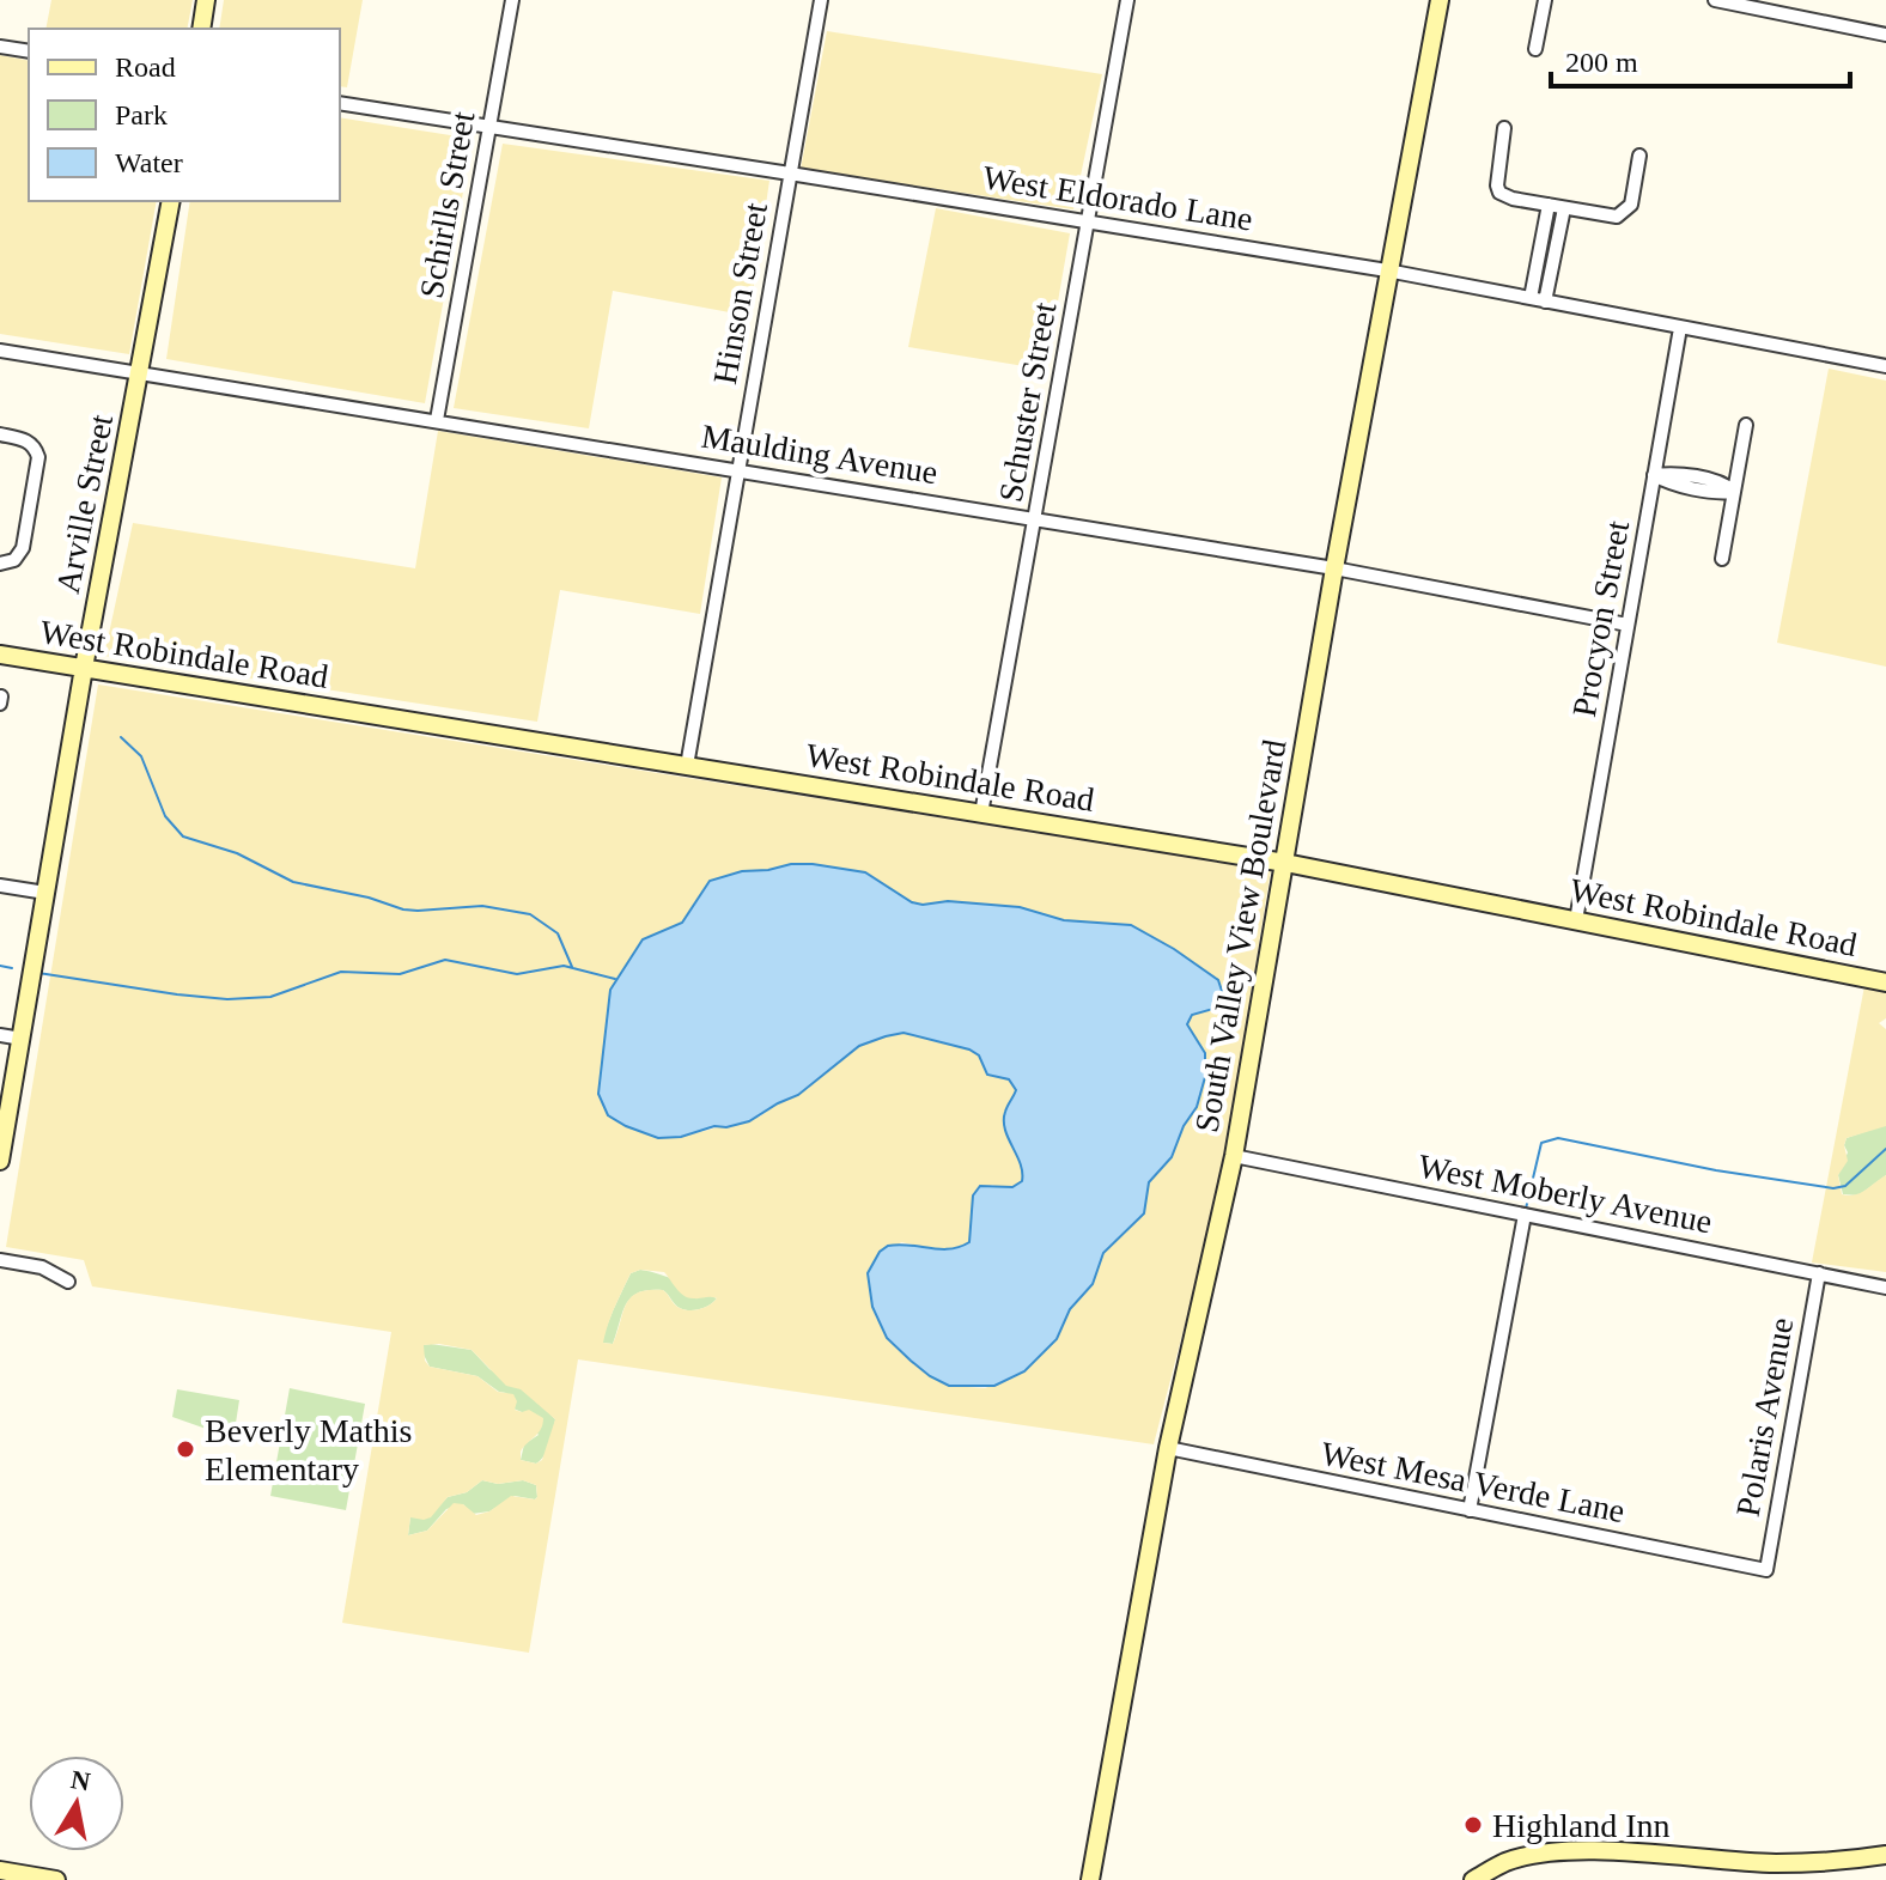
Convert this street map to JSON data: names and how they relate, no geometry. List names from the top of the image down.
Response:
{
  "streets": {
    "street": [
      "West Eldorado Lane",
      "Schirlls Street",
      "Hinson Street",
      "Schuster Street",
      "Maulding Avenue",
      "Arville Street",
      "Procyon Street",
      "West Robindale Road",
      "South Valley View Boulevard",
      "West Moberly Avenue",
      "Polaris Avenue",
      "West Mesa Verde Lane"
    ]
  },
  "crossings": [
    ["West Eldorado Lane", "Schirlls Street"],
    ["West Eldorado Lane", "Hinson Street"],
    ["West Eldorado Lane", "Schuster Street"],
    ["West Eldorado Lane", "Procyon Street"],
    ["West Eldorado Lane", "South Valley View Boulevard"],
    ["Schirlls Street", "Maulding Avenue"],
    ["Hinson Street", "Maulding Avenue"],
    ["Hinson Street", "West Robindale Road"],
    ["Schuster Street", "Maulding Avenue"],
    ["Schuster Street", "West Robindale Road"],
    ["Maulding Avenue", "Arville Street"],
    ["Maulding Avenue", "Procyon Street"],
    ["Maulding Avenue", "South Valley View Boulevard"],
    ["Arville Street", "West Robindale Road"],
    ["Procyon Street", "West Robindale Road"],
    ["West Robindale Road", "South Valley View Boulevard"],
    ["South Valley View Boulevard", "West Moberly Avenue"],
    ["South Valley View Boulevard", "West Mesa Verde Lane"],
    ["West Moberly Avenue", "Polaris Avenue"],
    ["Polaris Avenue", "West Mesa Verde Lane"]
  ],
  "places": ["Beverly Mathis Elementary", "Highland Inn"],
  "legend": ["Road", "Park", "Water"],
  "scale_bar": "200 m",
  "north": "top"
}
